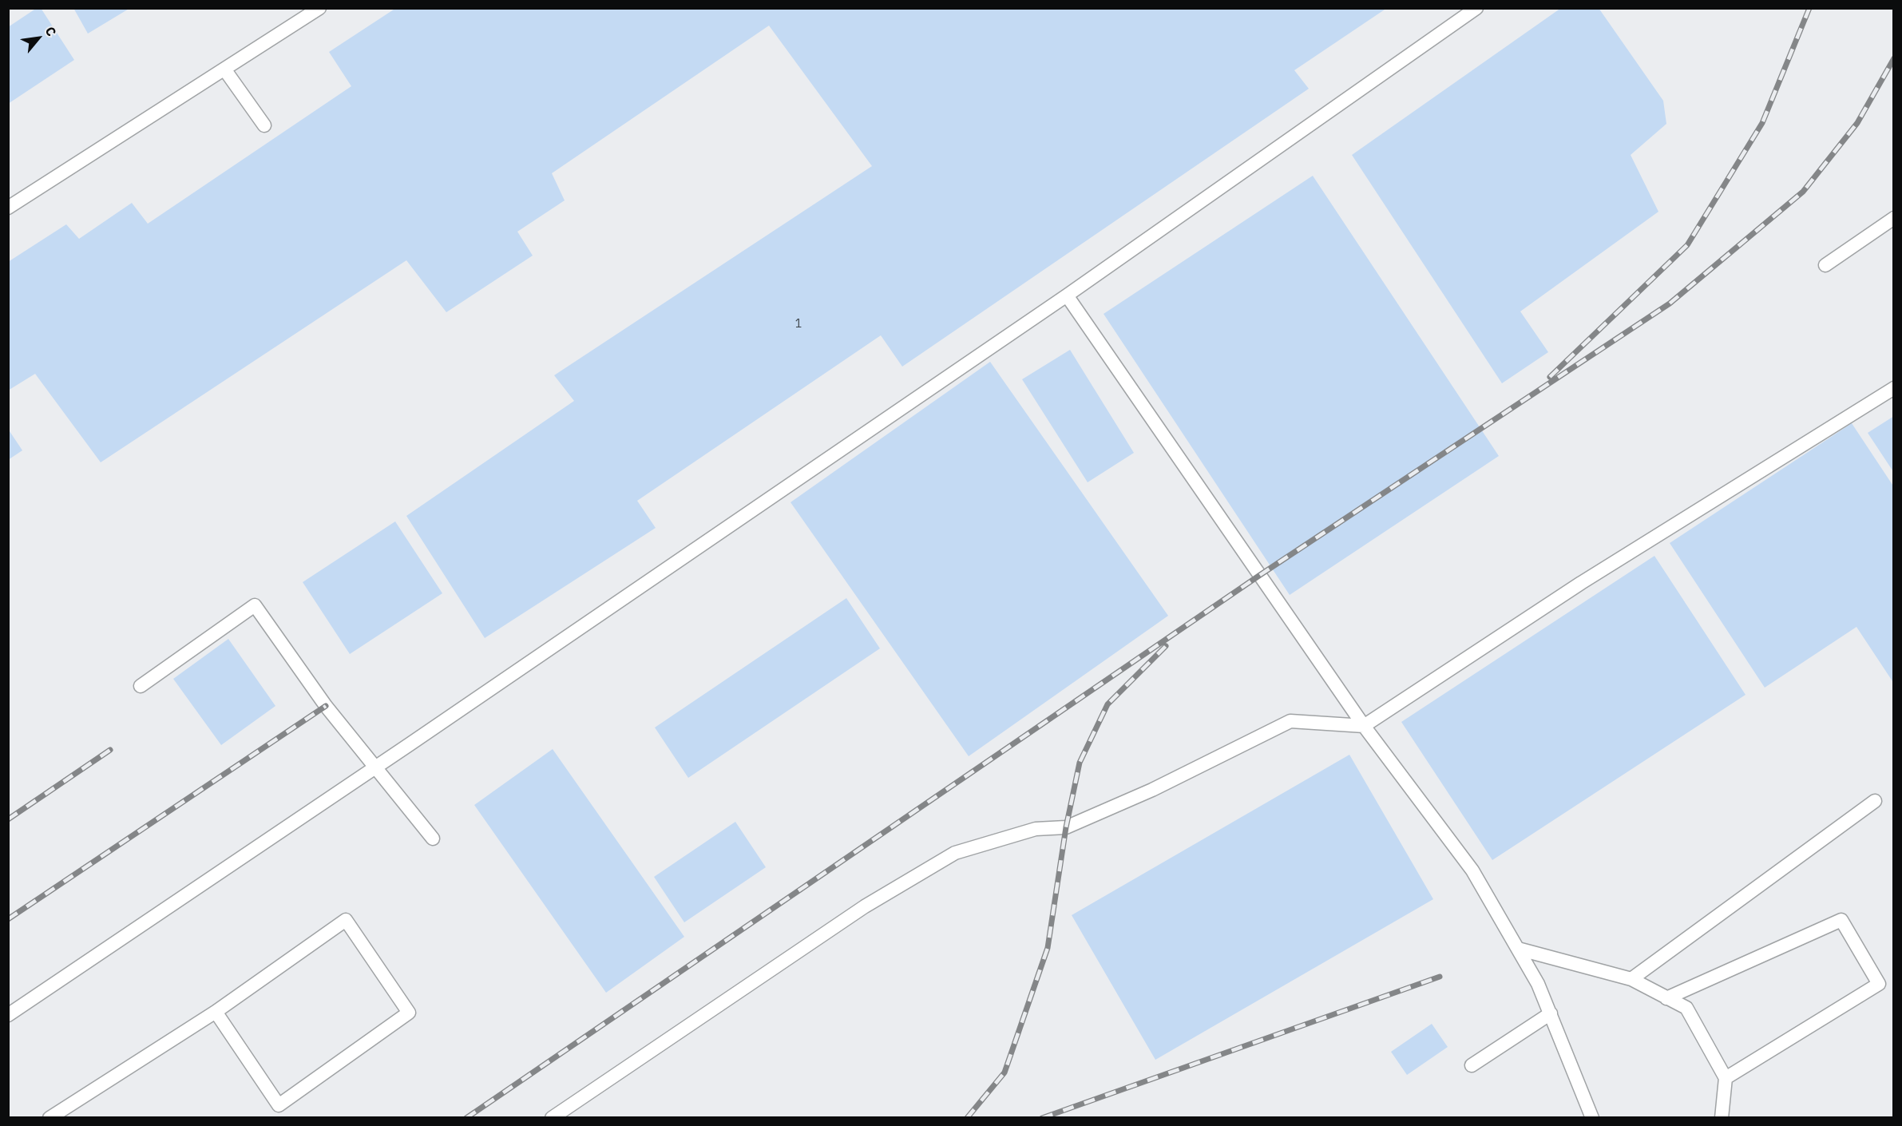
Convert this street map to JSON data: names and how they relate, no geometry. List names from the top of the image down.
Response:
{
  "house_numbers": ["1"],
  "north": "top right"
}
